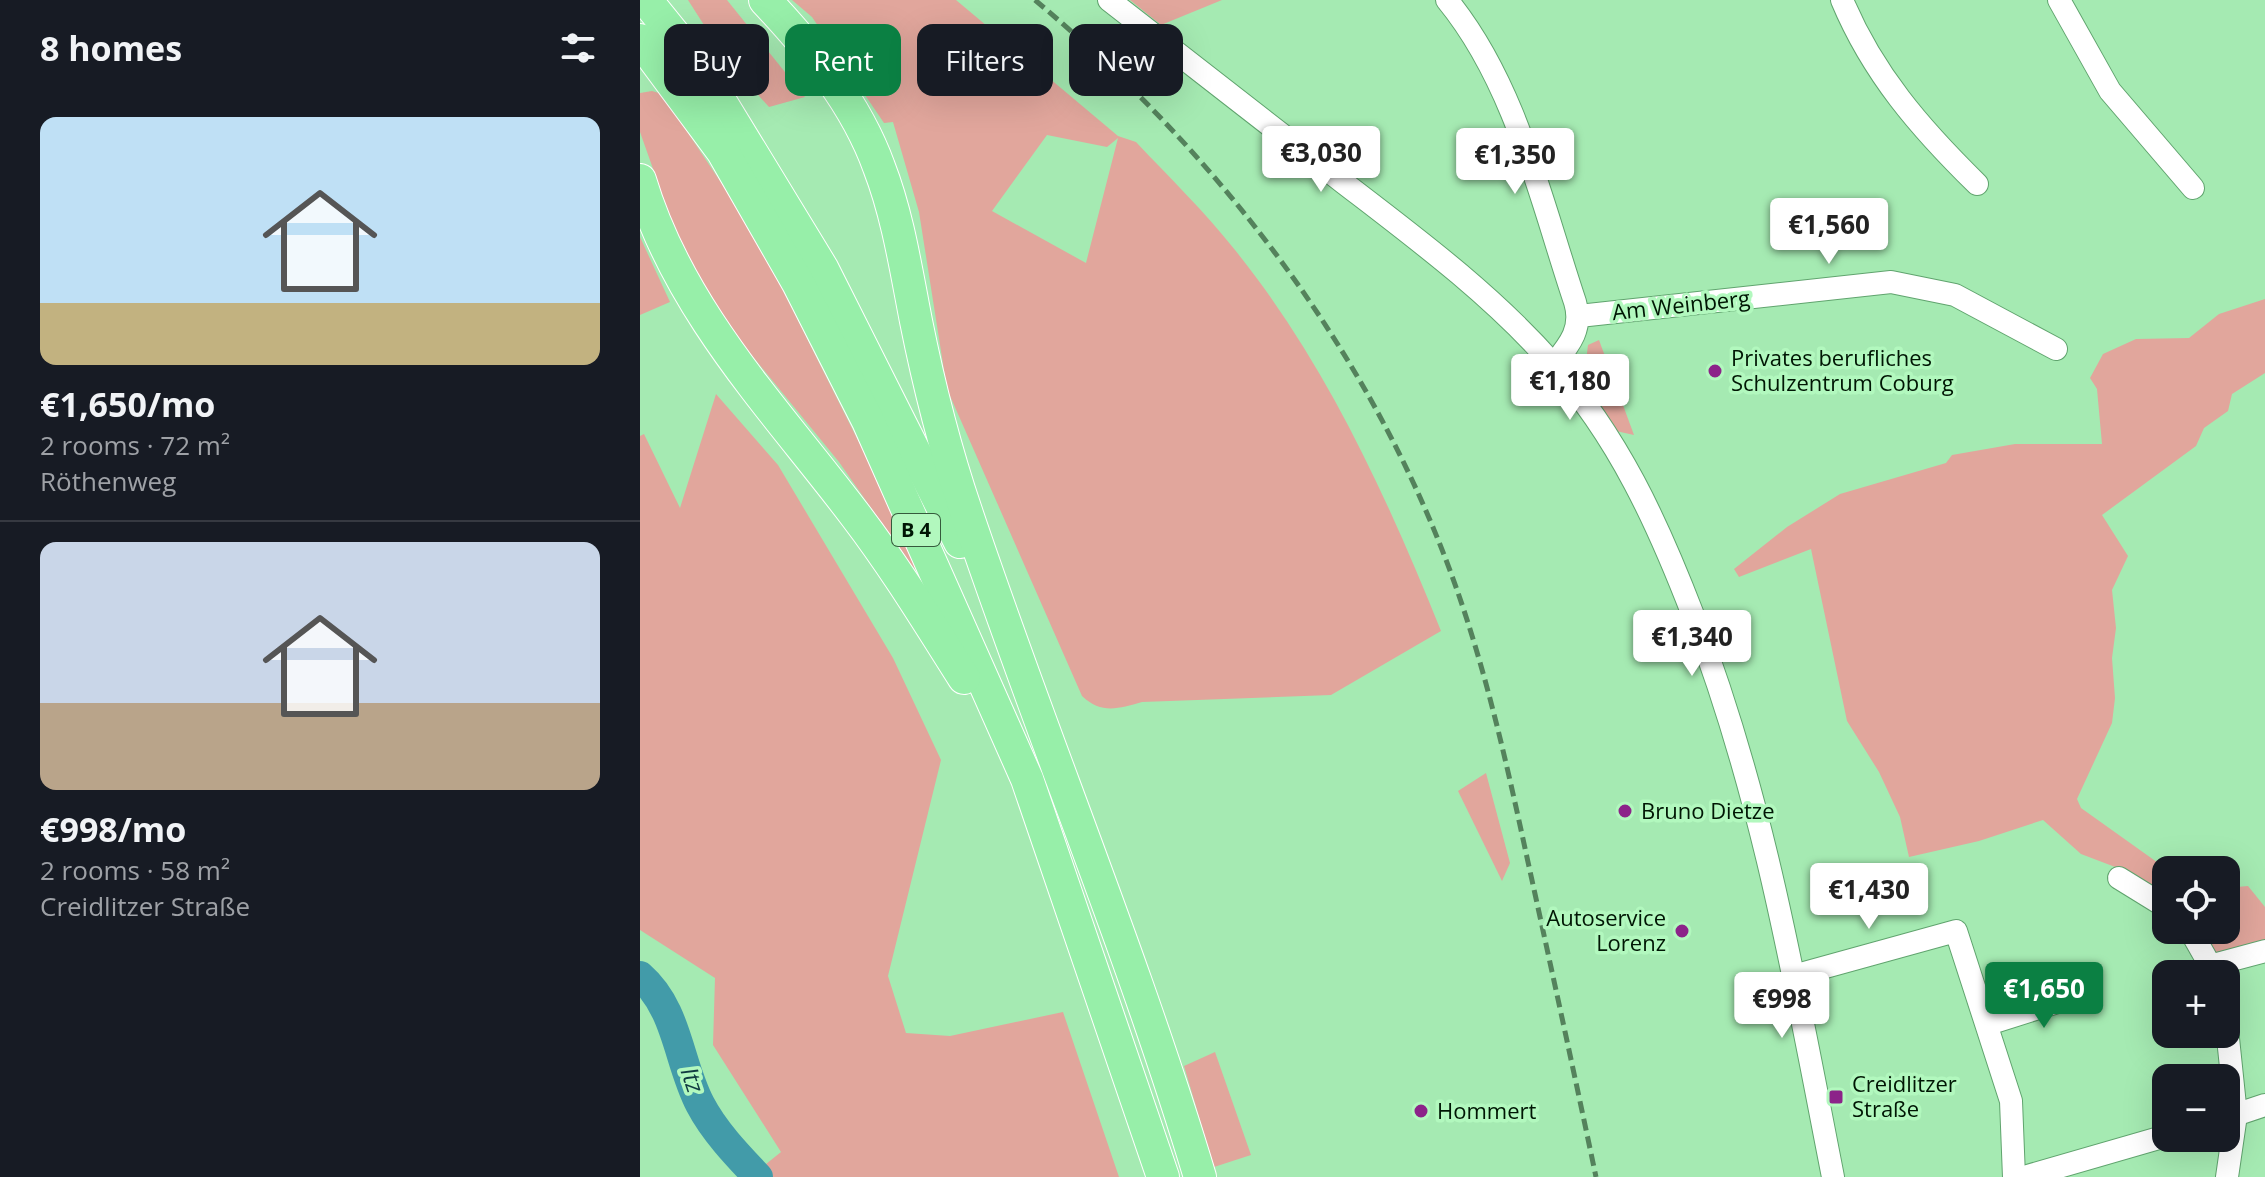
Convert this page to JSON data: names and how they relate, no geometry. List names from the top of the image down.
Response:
{
  "streets": {
    "highway": ["B 4"],
    "street": ["Am Weinberg"]
  },
  "water": ["Itz"],
  "places": {
    "other": [
      "Privates berufliches Schulzentrum Coburg",
      "Bruno Dietze",
      "Autoservice Lorenz",
      "Hommert"
    ],
    "transit": ["Creidlitzer Straße"]
  },
  "page": {
    "heading": "8 homes",
    "chip": [
      "Buy",
      "Rent",
      "Filters",
      "New"
    ],
    "list": [
      {
        "name": "€1,650/mo",
        "note": "2 rooms · 72 m² · Röthenweg"
      },
      {
        "name": "€998/mo",
        "note": "2 rooms · 58 m² · Creidlitzer Straße"
      }
    ],
    "price": [
      "€3,030",
      "€1,350",
      "€1,560",
      "€1,180",
      "€1,340",
      "€1,430",
      "€1,650",
      "€998"
    ],
    "map_buttons": ["+", "−"]
  }
}
